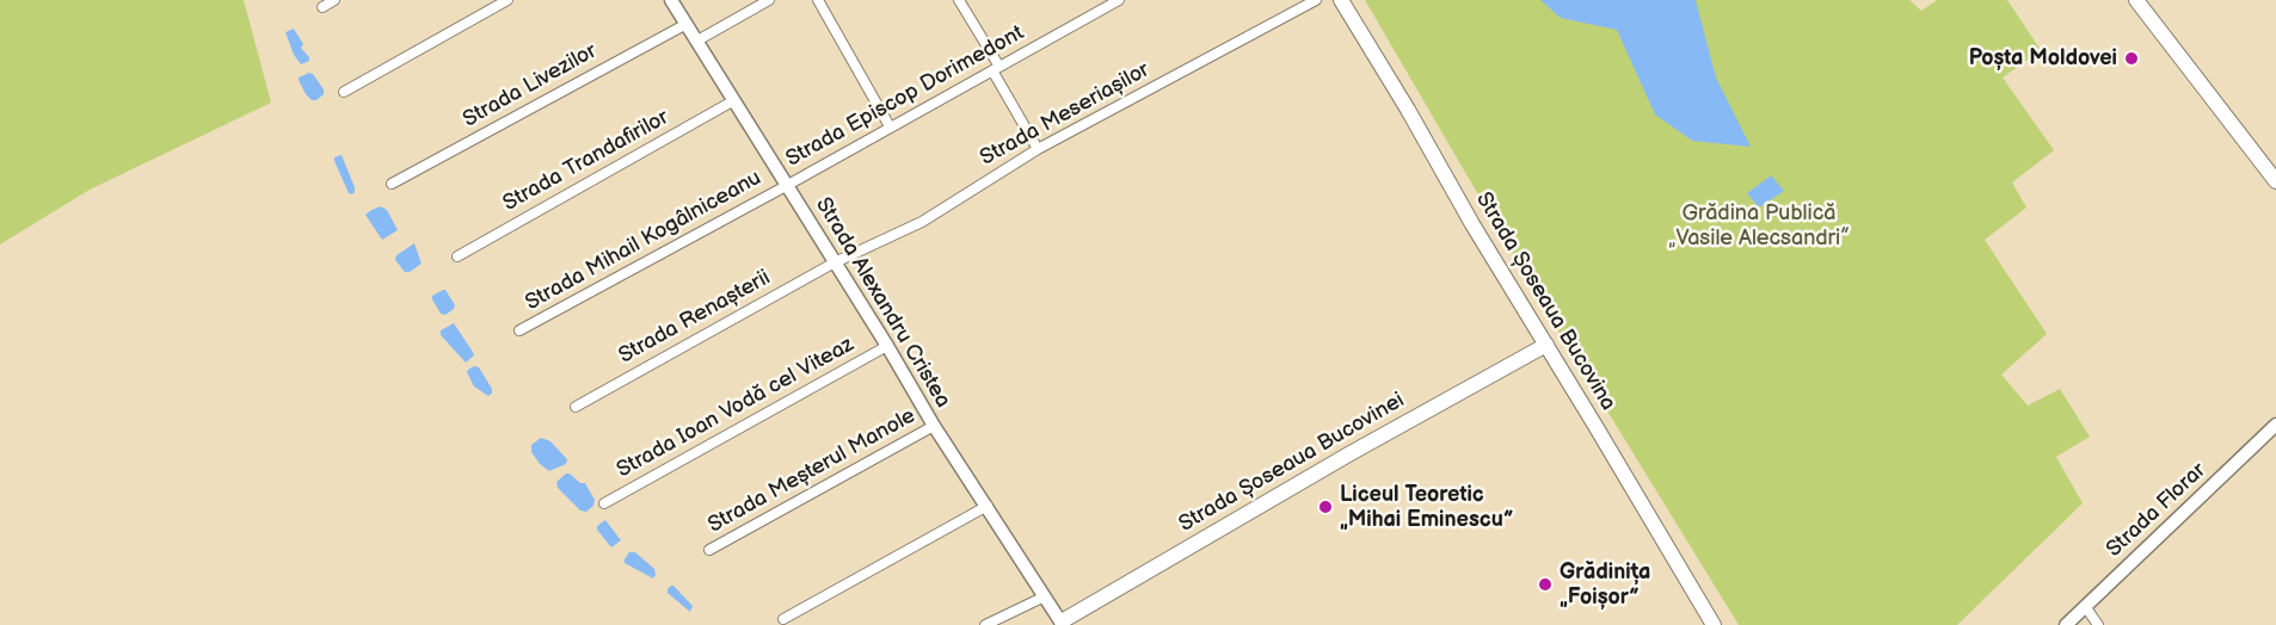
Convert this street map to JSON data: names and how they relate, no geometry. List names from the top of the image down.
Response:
{
  "streets": {
    "main road": ["Strada Șoseaua Bucovina", "Strada Șoseaua Bucovinei"],
    "street": [
      "Strada Livezilor",
      "Strada Episcop Dorimedont",
      "Strada Meseriașilor",
      "Strada Trandafirilor",
      "Strada Mihail Kogâlniceanu",
      "Strada Alexandru Cristea",
      "Strada Renașterii",
      "Strada Ioan Vodă cel Viteaz",
      "Strada Meșterul Manole",
      "Strada Florar"
    ]
  },
  "crossings": [
    ["Strada Livezilor", "Strada Alexandru Cristea"],
    ["Strada Episcop Dorimedont", "Strada Mihail Kogâlniceanu"],
    ["Strada Episcop Dorimedont", "Strada Alexandru Cristea"],
    ["Strada Meseriașilor", "Strada Alexandru Cristea"],
    ["Strada Meseriașilor", "Strada Renașterii"],
    ["Strada Trandafirilor", "Strada Alexandru Cristea"],
    ["Strada Mihail Kogâlniceanu", "Strada Alexandru Cristea"],
    ["Strada Șoseaua Bucovina", "Strada Șoseaua Bucovinei"],
    ["Strada Alexandru Cristea", "Strada Renașterii"],
    ["Strada Alexandru Cristea", "Strada Ioan Vodă cel Viteaz"],
    ["Strada Alexandru Cristea", "Strada Șoseaua Bucovinei"],
    ["Strada Alexandru Cristea", "Strada Meșterul Manole"]
  ],
  "parks": ["Grădina Publică „Vasile Alecsandri”"],
  "places": ["Poșta Moldovei", "Liceul Teoretic „Mihai Eminescu”", "Grădinița „Foișor”"]
}
